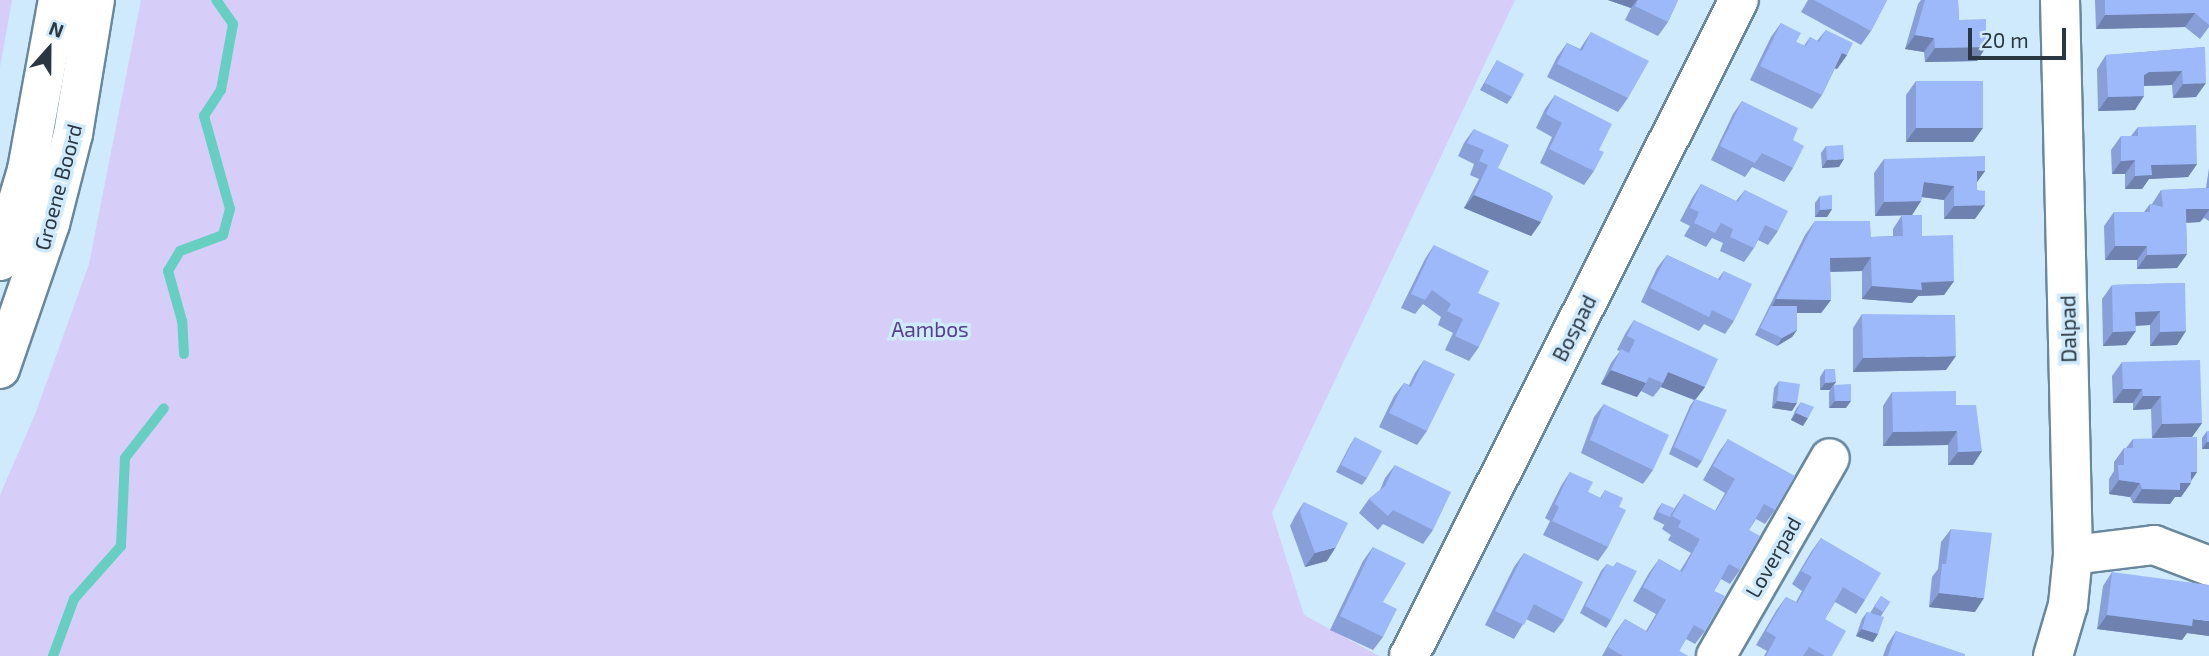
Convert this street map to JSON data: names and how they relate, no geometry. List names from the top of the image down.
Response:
{
  "streets": {
    "street": [
      "Groene Boord",
      "Bospad",
      "Dalpad",
      "Loverpad"
    ]
  },
  "parks": ["Aambos"],
  "scale_bar": "20 m",
  "north": "top"
}
